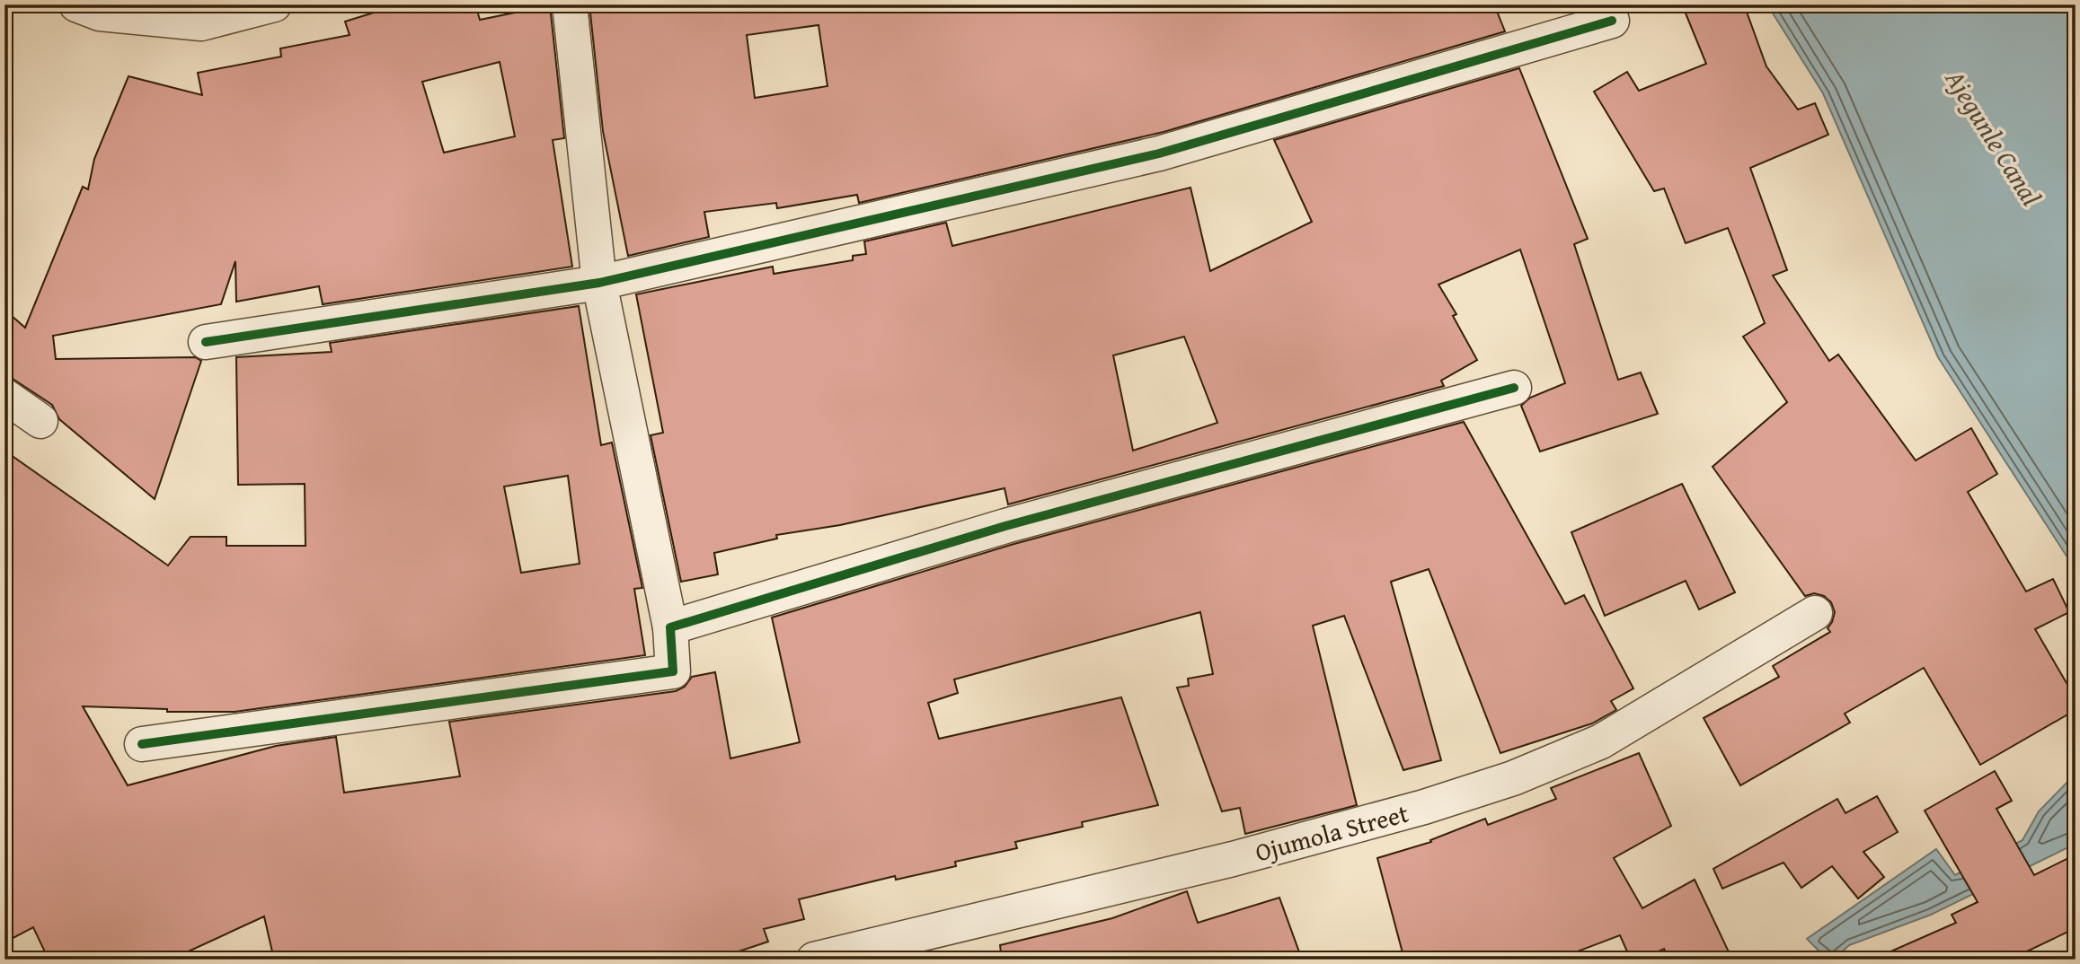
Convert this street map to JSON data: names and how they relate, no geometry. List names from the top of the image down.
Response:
{
  "streets": {
    "street": ["Ojumola Street"]
  },
  "water": ["Ajegunle Canal"]
}
